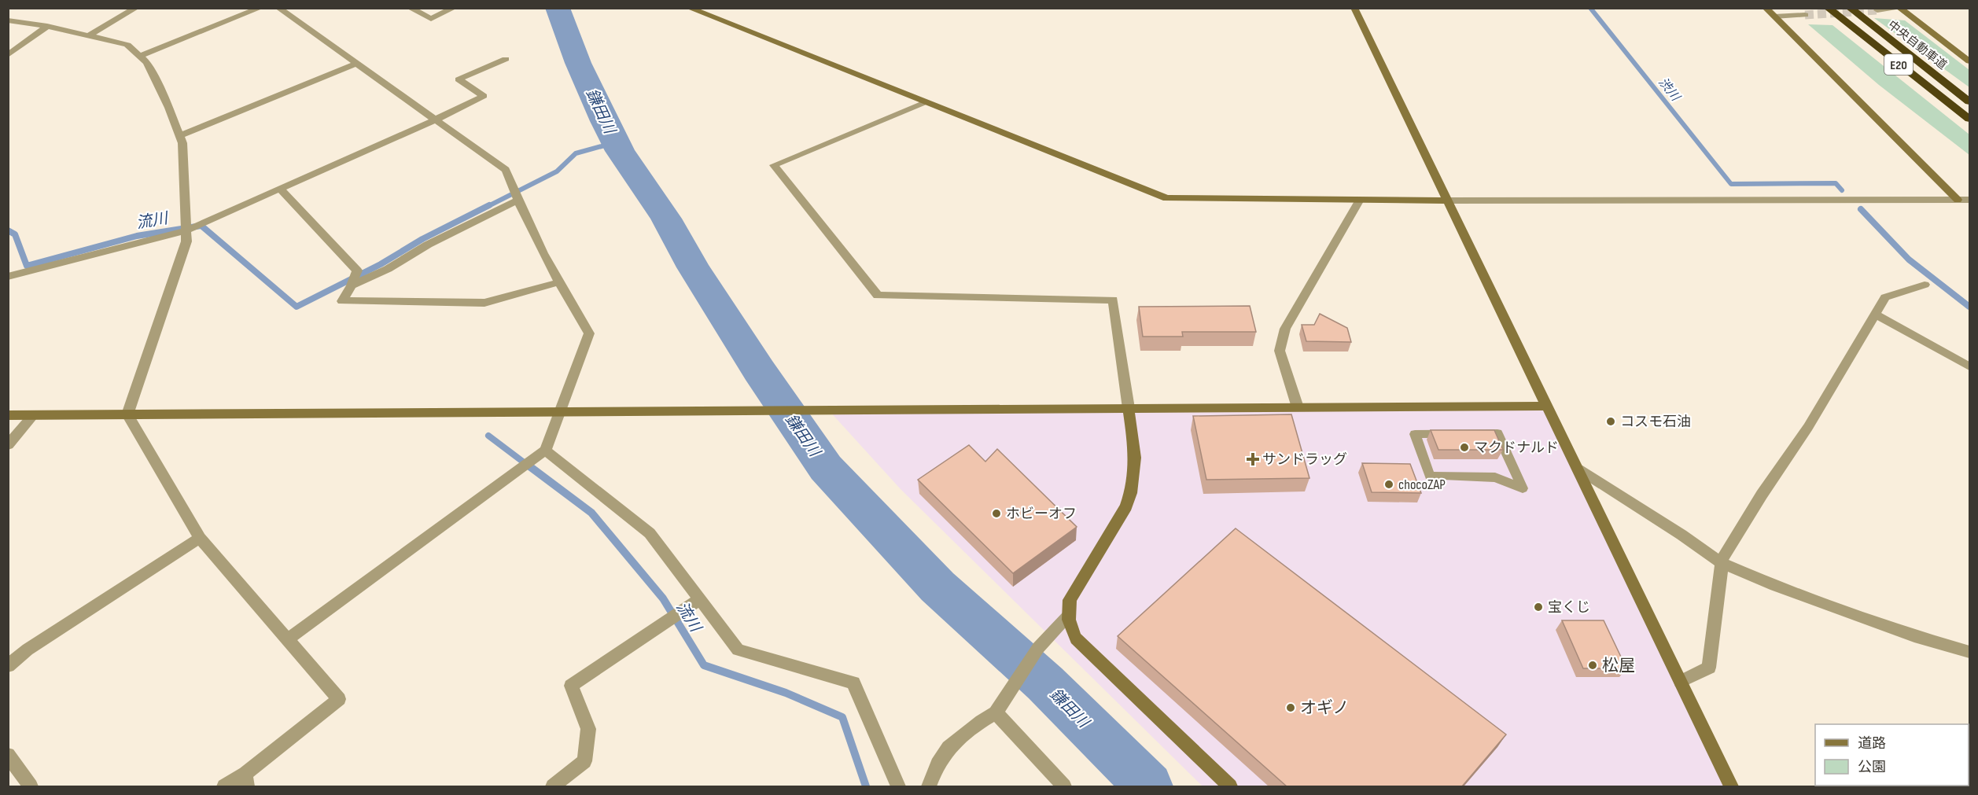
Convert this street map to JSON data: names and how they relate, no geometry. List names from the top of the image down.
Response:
{
  "streets": {
    "highway": ["中央自動車道", "E20"]
  },
  "water": ["渋川", "鎌田川", "流川"],
  "places": {
    "other": [
      "コスモ石油",
      "マクドナルド",
      "chocoZAP",
      "ホビーオフ",
      "宝くじ",
      "松屋",
      "オギノ"
    ],
    "health": ["サンドラッグ"]
  },
  "legend": ["道路", "公園"]
}
